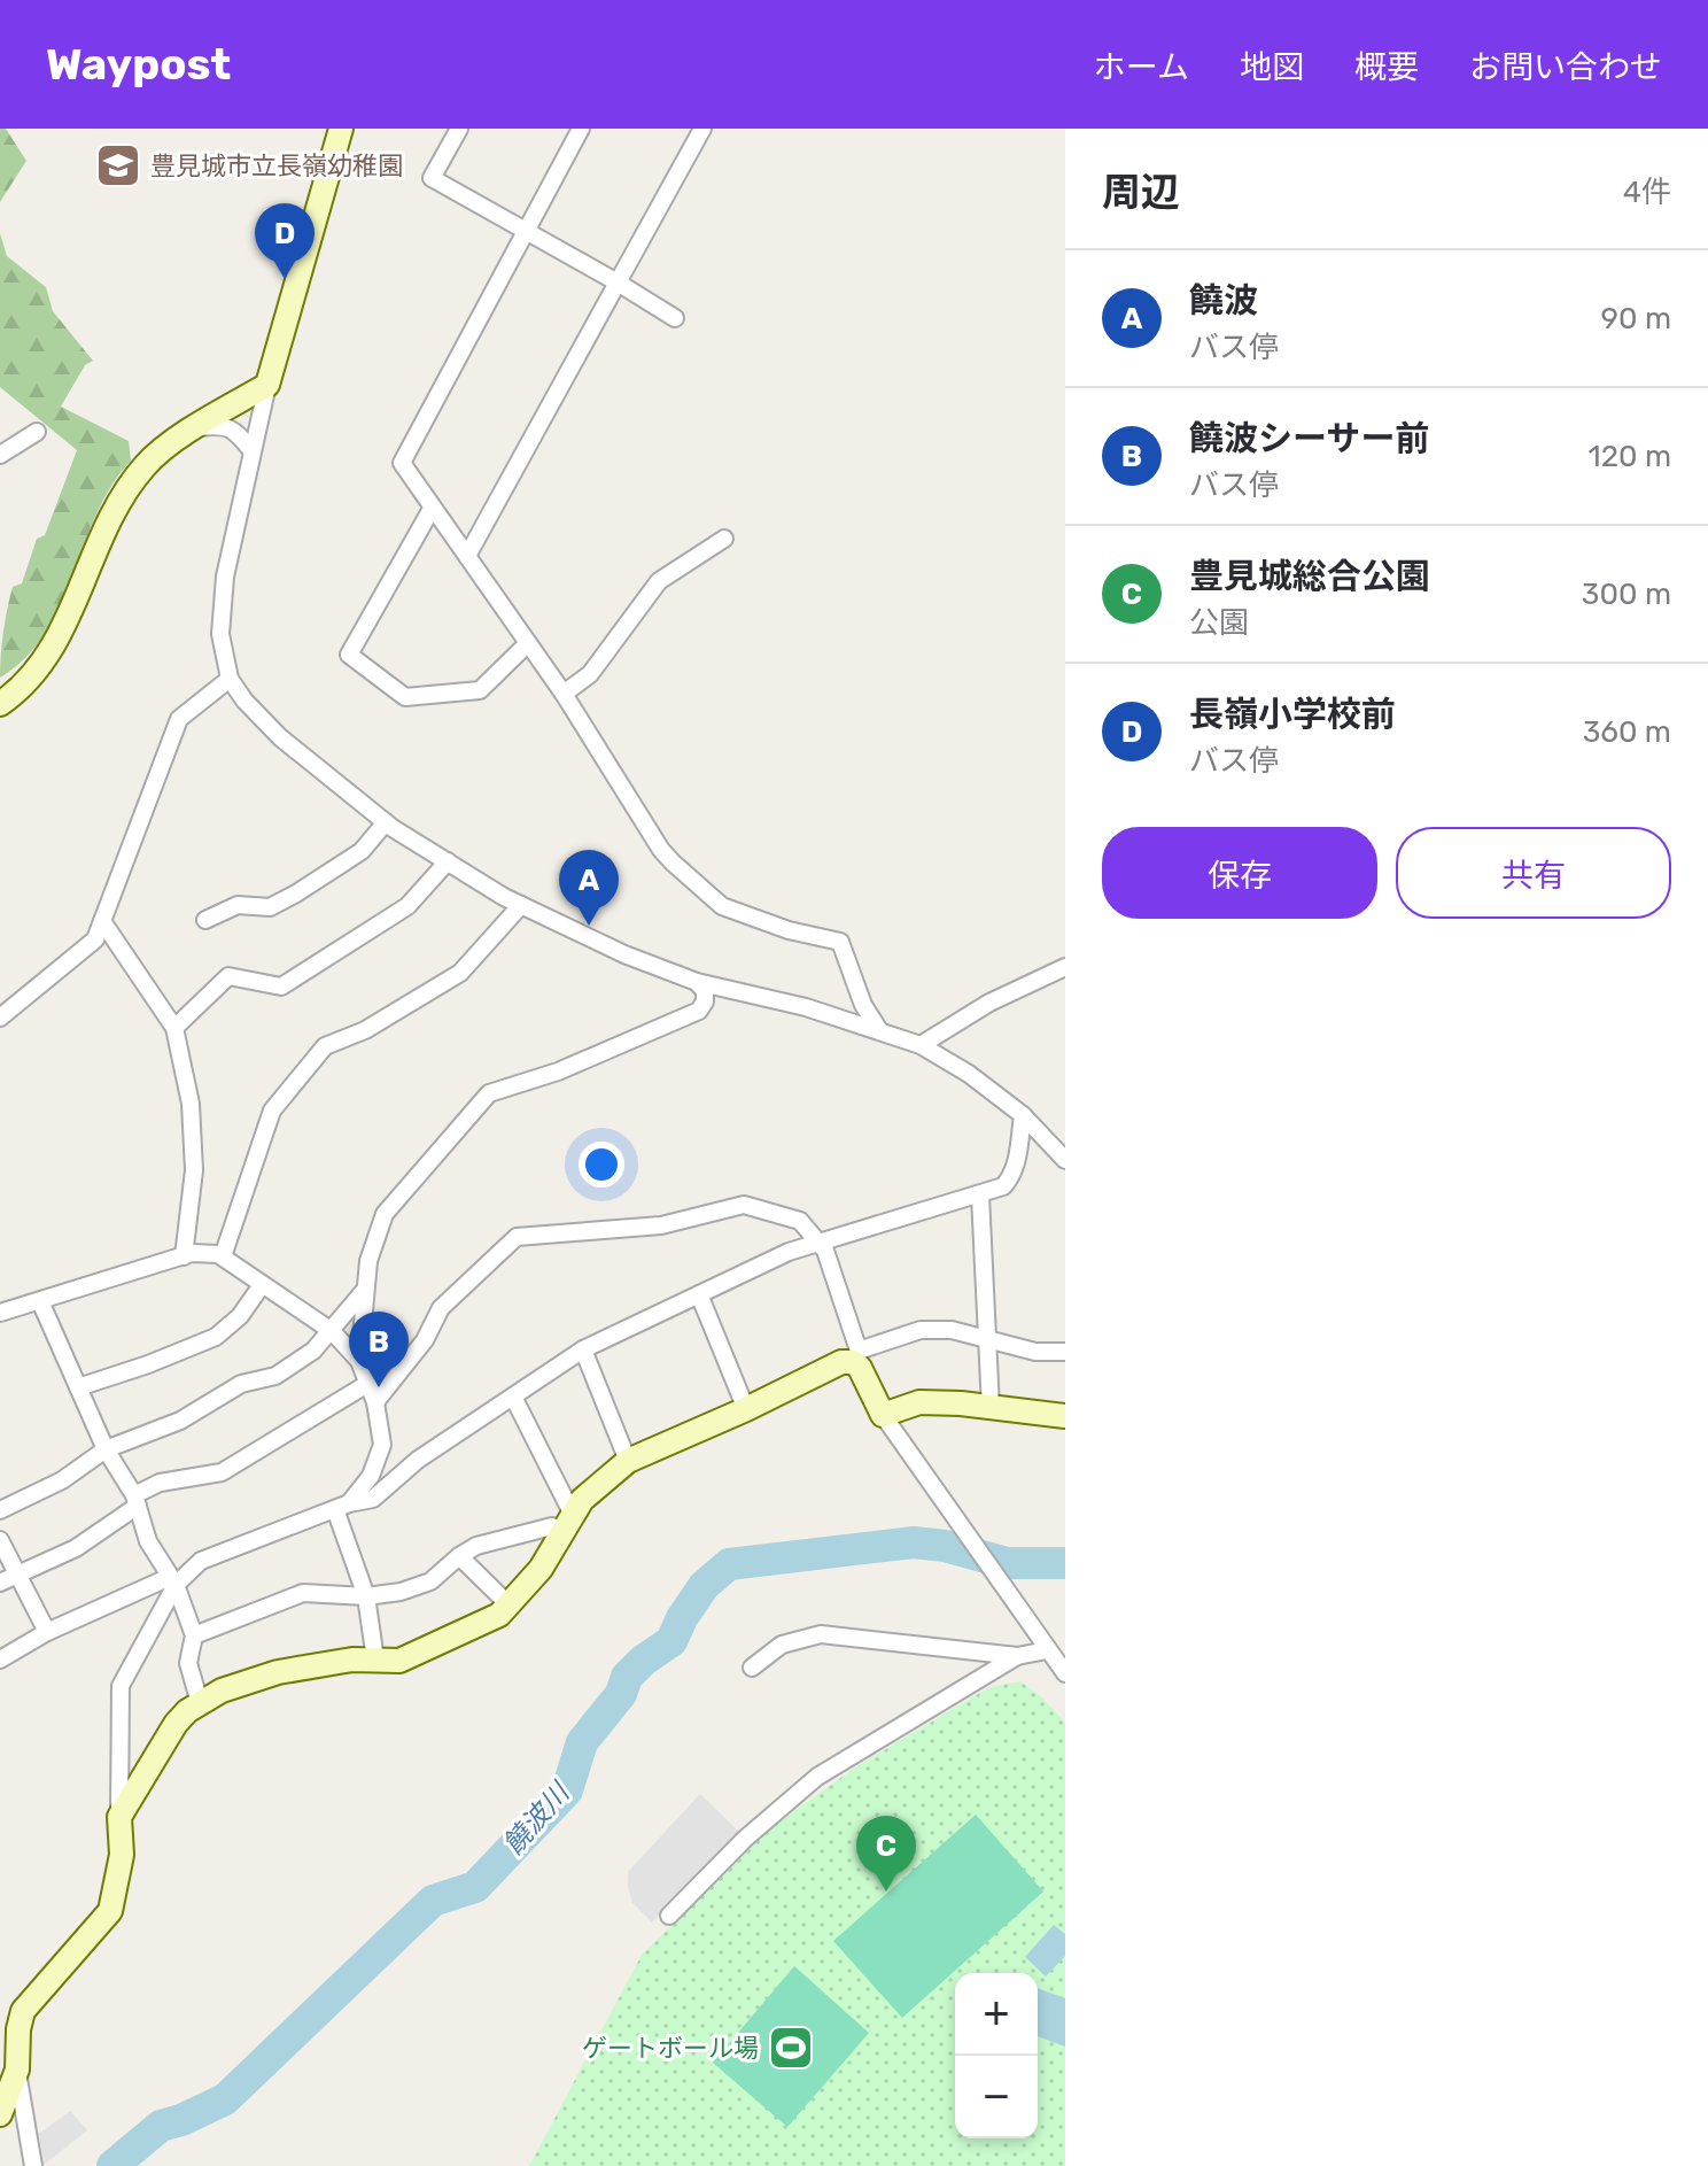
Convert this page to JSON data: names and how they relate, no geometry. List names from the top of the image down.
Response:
{
  "water": ["饒波川"],
  "places": {
    "school or university": ["豊見城市立長嶺幼稚園"],
    "sports": ["ゲートボール場"]
  },
  "page": {
    "header": "Waypost",
    "nav": [
      "ホーム",
      "地図",
      "概要",
      "お問い合わせ"
    ],
    "heading": ["周辺", "4件"],
    "pins": [
      "D",
      "A",
      "B",
      "C"
    ],
    "list": [
      {
        "mark": "A",
        "name": "饒波",
        "note": "バス停",
        "value": "90 m"
      },
      {
        "mark": "B",
        "name": "饒波シーサー前",
        "note": "バス停",
        "value": "120 m"
      },
      {
        "mark": "C",
        "name": "豊見城総合公園",
        "note": "公園",
        "value": "300 m"
      },
      {
        "mark": "D",
        "name": "長嶺小学校前",
        "note": "バス停",
        "value": "360 m"
      }
    ],
    "buttons": ["保存", "共有"],
    "map_buttons": ["+", "−"]
  }
}
